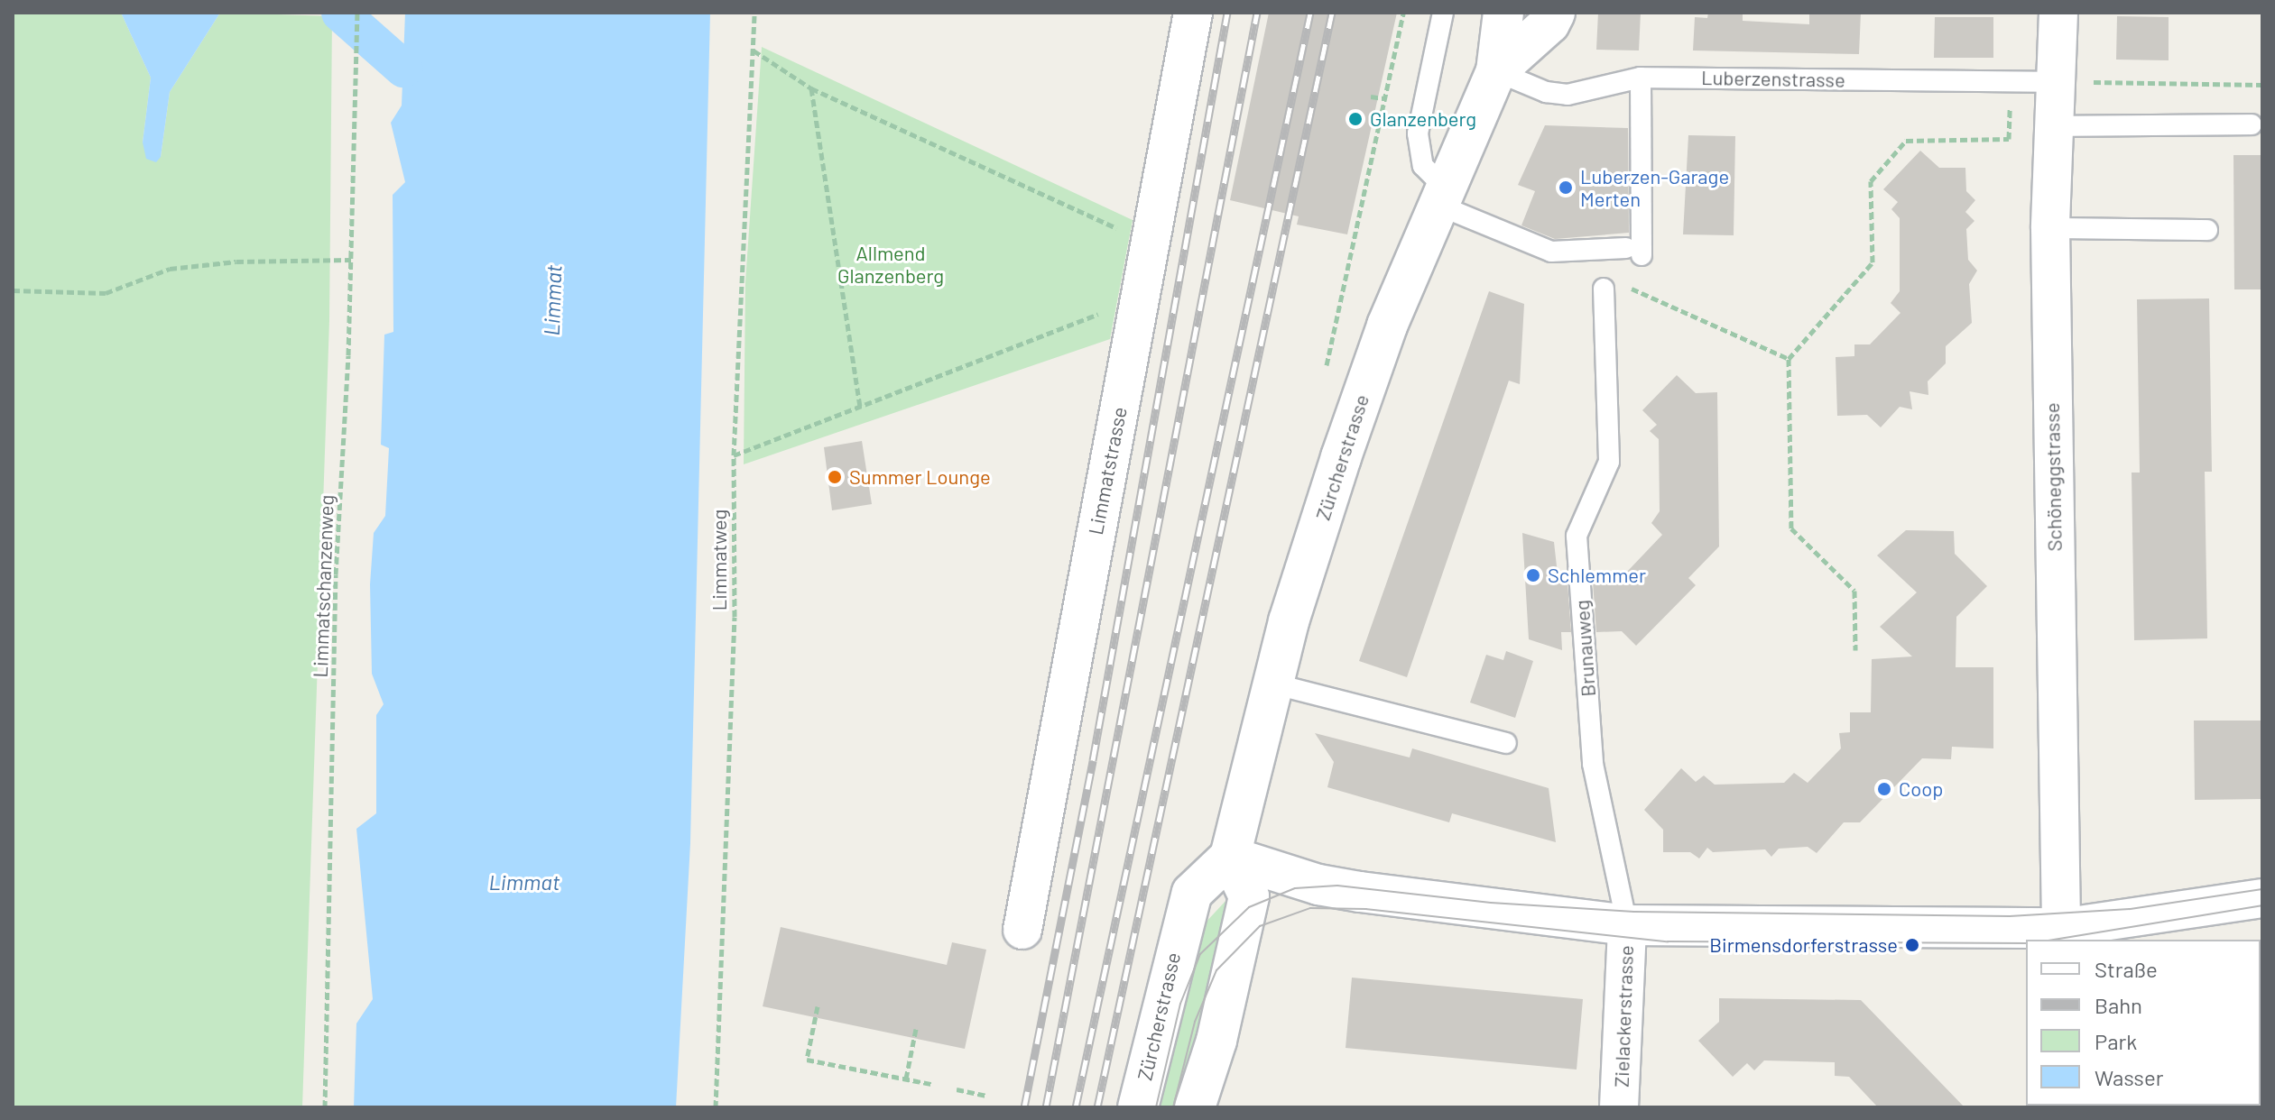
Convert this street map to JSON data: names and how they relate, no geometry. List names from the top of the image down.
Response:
{
  "streets": {
    "main road": ["Zürcherstrasse"],
    "street": ["Limmatstrasse", "Schöneggstrasse", "Zielackerstrasse"],
    "lane": ["Luberzenstrasse", "Brunauweg"],
    "path": ["Limmatweg", "Limmatschanzenweg"]
  },
  "crossings": [
    ["Luberzenstrasse", "Zürcherstrasse"],
    ["Luberzenstrasse", "Schöneggstrasse"],
    ["Brunauweg", "Zielackerstrasse"]
  ],
  "water": ["Limmat"],
  "parks": ["Allmend Glanzenberg"],
  "places": [
    "Glanzenberg",
    "Luberzen-Garage Merten",
    "Summer Lounge",
    "Schlemmer",
    "Coop",
    "Birmensdorferstrasse"
  ],
  "legend": [
    "Straße",
    "Bahn",
    "Park",
    "Wasser"
  ]
}
